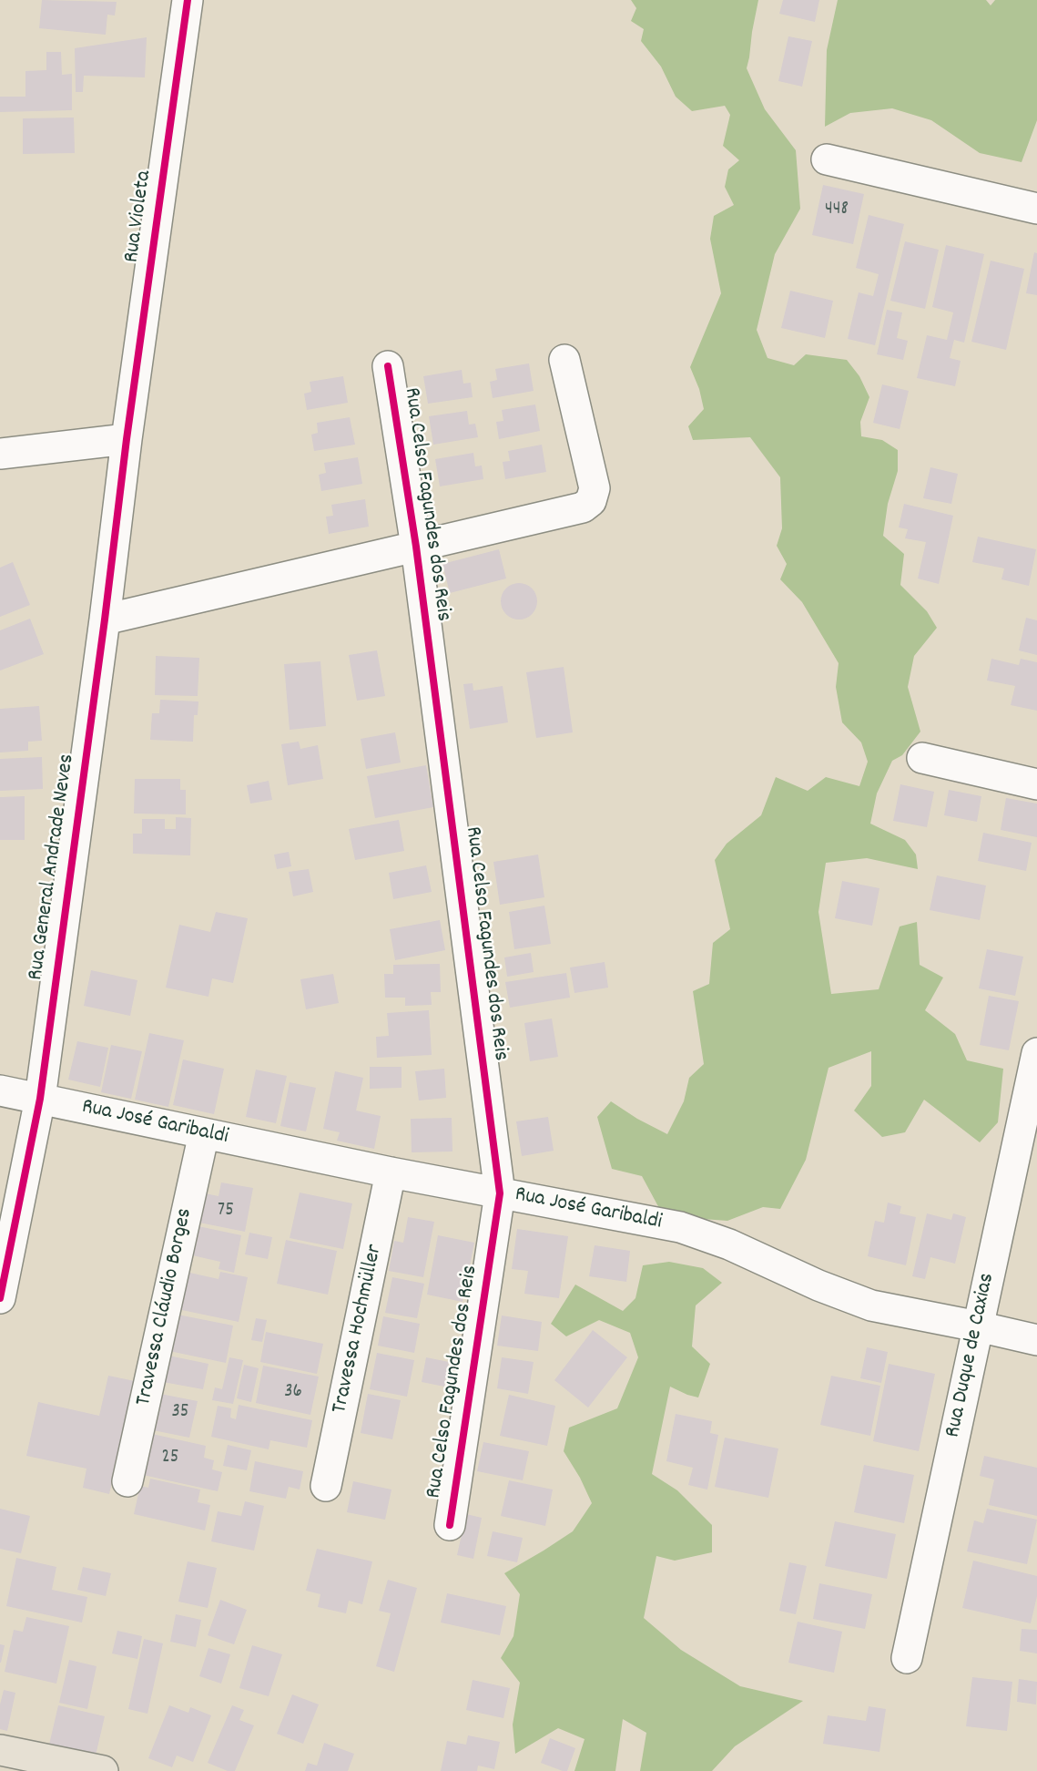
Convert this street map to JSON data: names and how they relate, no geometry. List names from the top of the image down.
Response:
{
  "streets": {
    "street": [
      "Rua Violeta",
      "Rua Celso Fagundes dos Reis",
      "Rua General Andrade Neves",
      "Rua José Garibaldi",
      "Travessa Cláudio Borges",
      "Travessa Hochmüller",
      "Rua Duque de Caxias"
    ]
  },
  "crossings": [
    ["Rua Violeta", "Rua General Andrade Neves"],
    ["Rua Celso Fagundes dos Reis", "Rua José Garibaldi"],
    ["Rua General Andrade Neves", "Rua José Garibaldi"],
    ["Rua José Garibaldi", "Travessa Cláudio Borges"],
    ["Rua José Garibaldi", "Travessa Hochmüller"],
    ["Rua José Garibaldi", "Rua Duque de Caxias"]
  ],
  "house_numbers": [
    "448",
    "75",
    "36",
    "35",
    "25"
  ]
}
